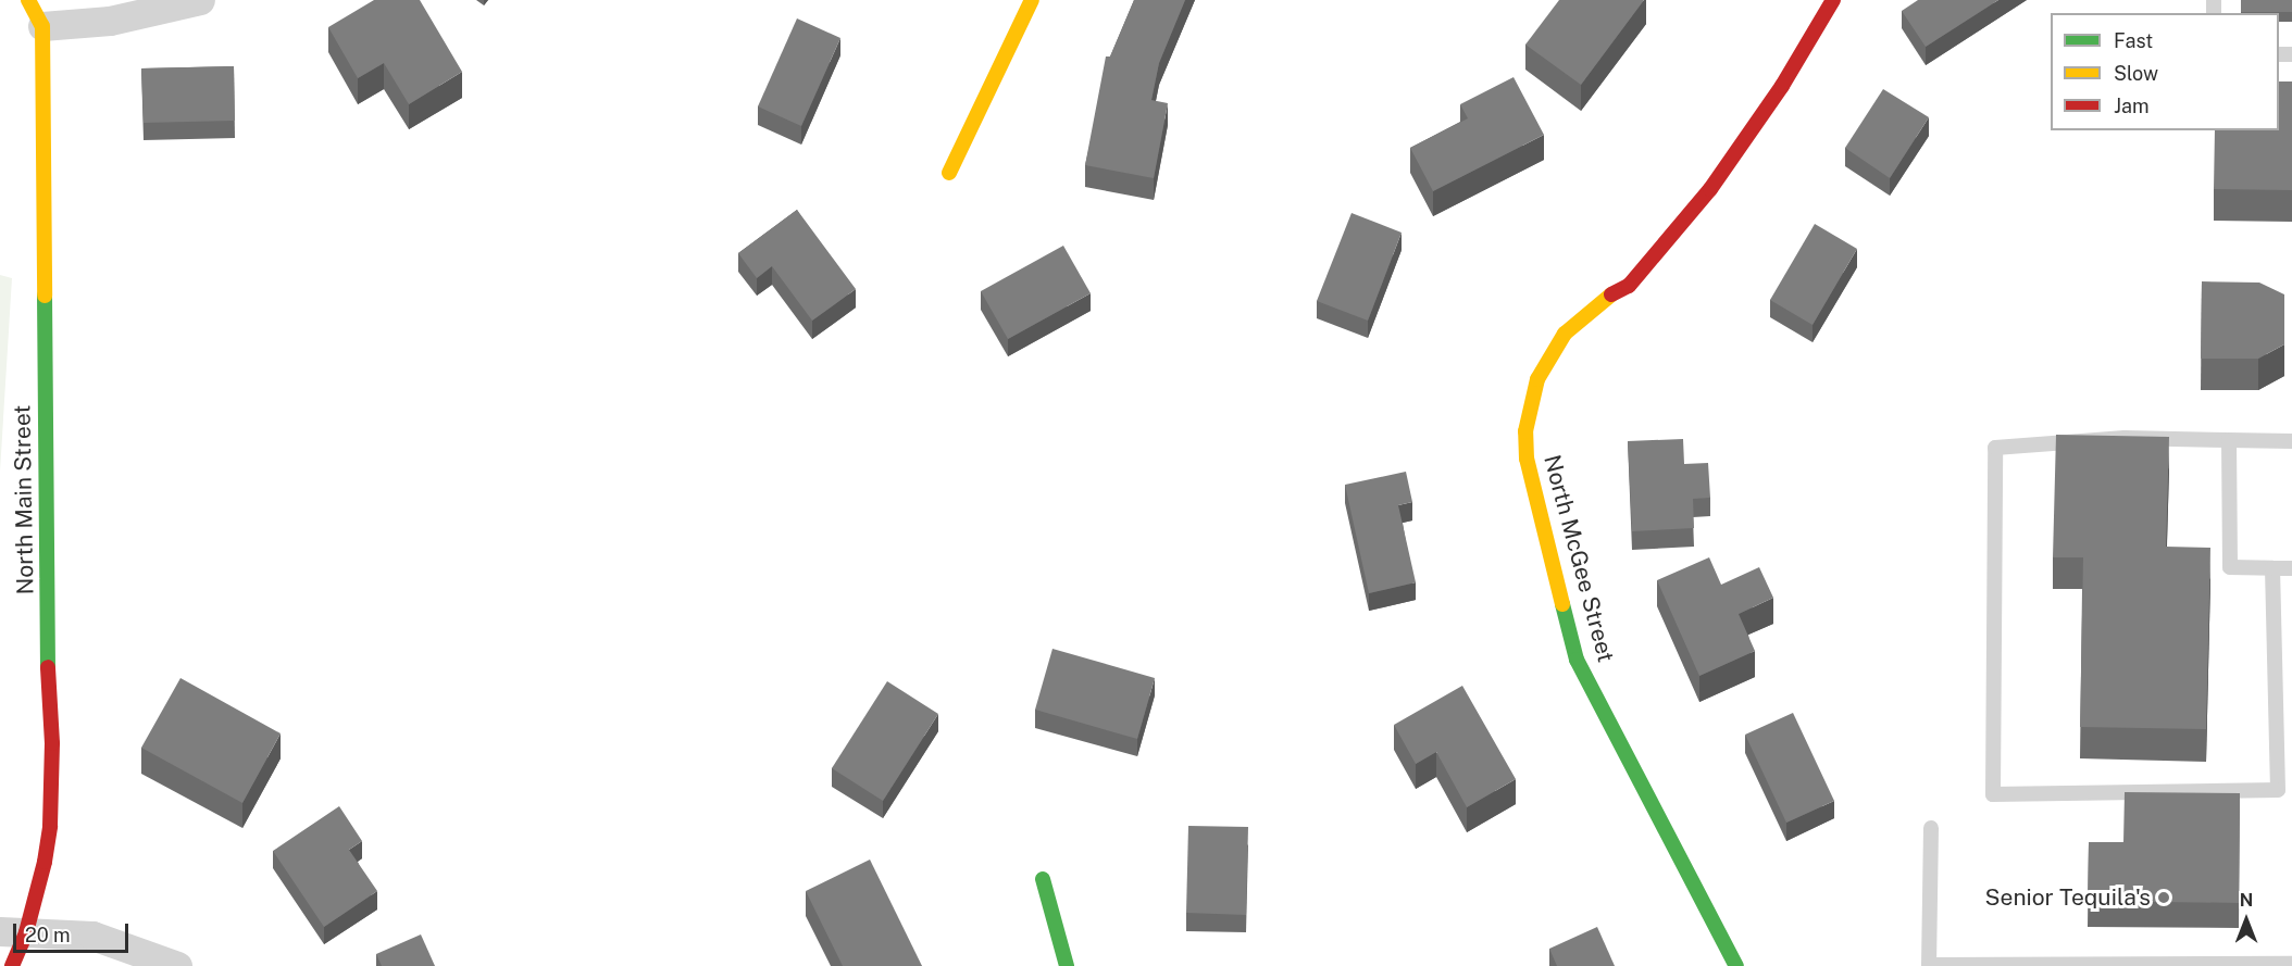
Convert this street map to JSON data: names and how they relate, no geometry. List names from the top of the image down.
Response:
{
  "streets": {
    "street": ["North Main Street", "North McGee Street"]
  },
  "places": ["Senior Tequila's"],
  "legend": ["Fast", "Slow", "Jam"],
  "scale_bar": "20 m",
  "north": "top"
}
